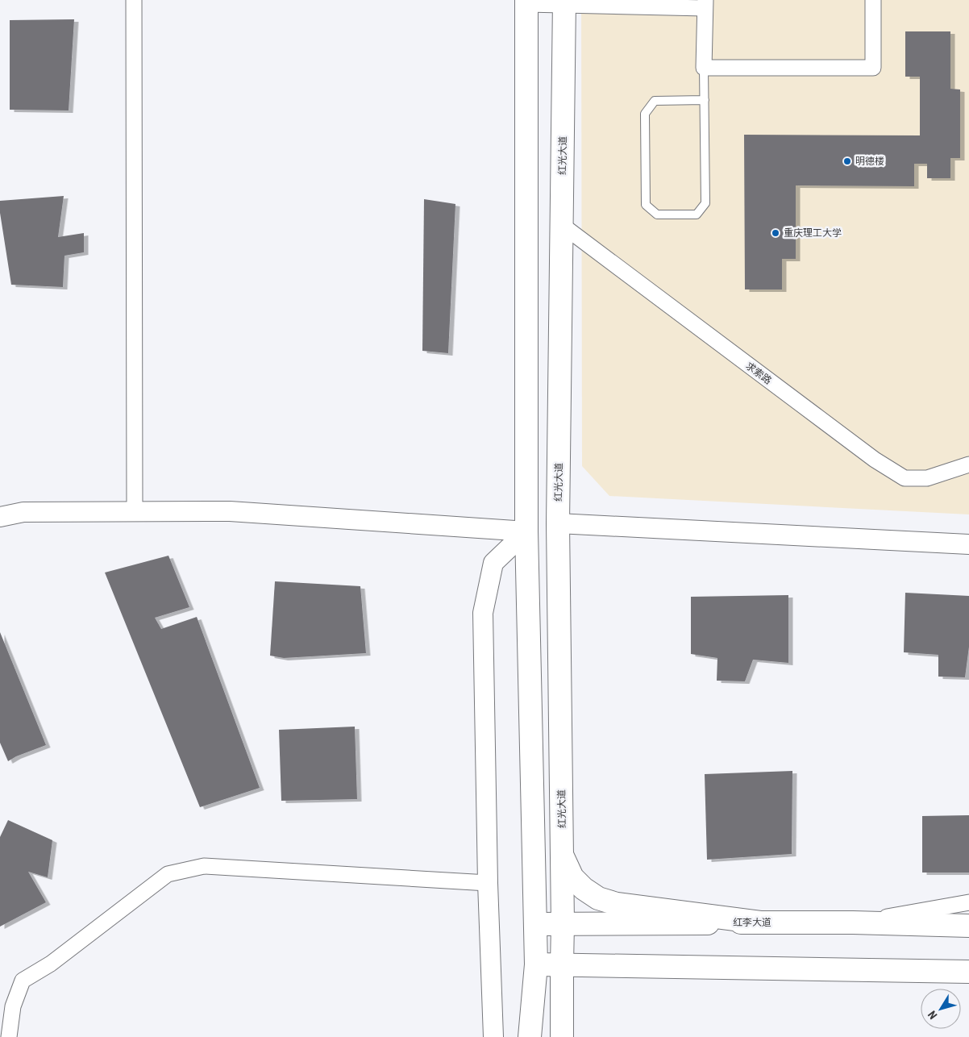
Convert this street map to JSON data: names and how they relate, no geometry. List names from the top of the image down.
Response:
{
  "streets": {
    "main road": ["红光大道", "红李大道"],
    "street": ["求索路"]
  },
  "crossings": [
    ["红光大道", "求索路"],
    ["红光大道", "红李大道"]
  ],
  "places": ["明德楼", "重庆理工大学"],
  "north": "bottom left"
}
